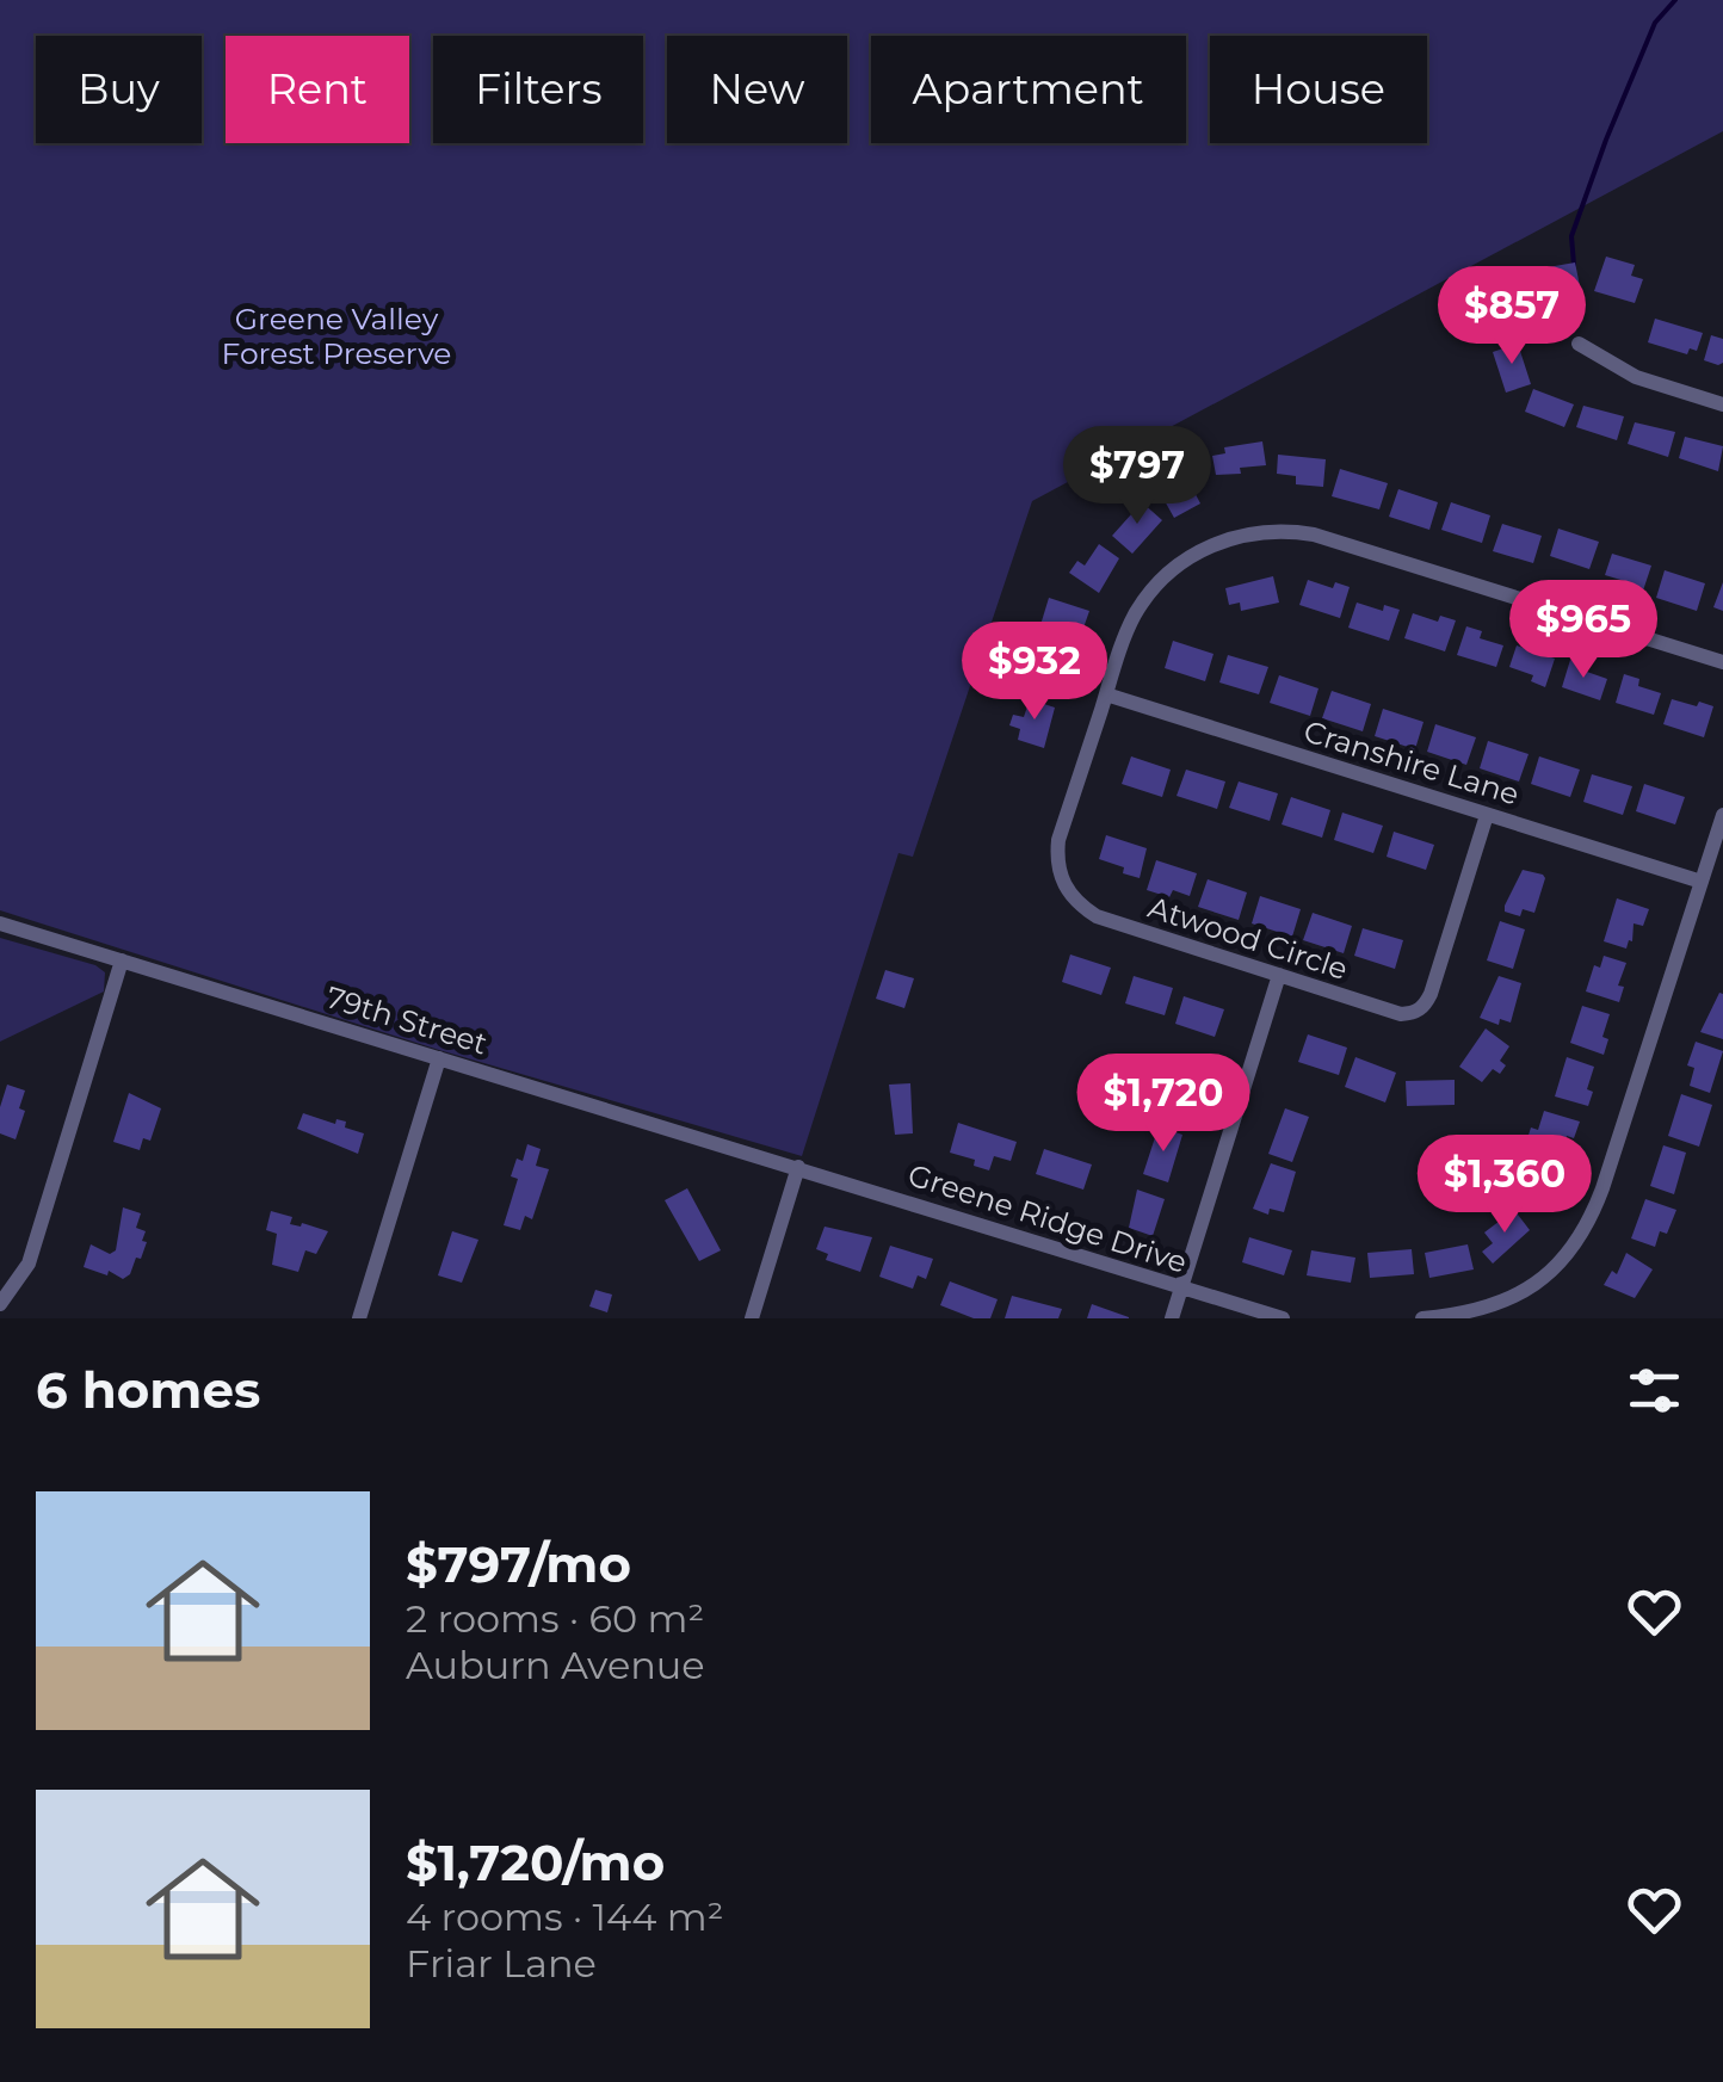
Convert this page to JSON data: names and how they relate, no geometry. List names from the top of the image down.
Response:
{
  "streets": {
    "street": [
      "Cranshire Lane",
      "Atwood Circle",
      "79th Street",
      "Greene Ridge Drive"
    ]
  },
  "crossings": [
    ["Cranshire Lane", "Atwood Circle"],
    ["79th Street", "Greene Ridge Drive"]
  ],
  "parks": ["Greene Valley Forest Preserve"],
  "page": {
    "chip": [
      "Buy",
      "Rent",
      "Filters",
      "New",
      "Apartment",
      "House"
    ],
    "price": [
      "$857",
      "$797",
      "$965",
      "$932",
      "$1,720",
      "$1,360"
    ],
    "heading": "6 homes",
    "list": [
      {
        "name": "$797/mo",
        "note": "2 rooms · 60 m² · Auburn Avenue"
      },
      {
        "name": "$1,720/mo",
        "note": "4 rooms · 144 m² · Friar Lane"
      }
    ]
  }
}
